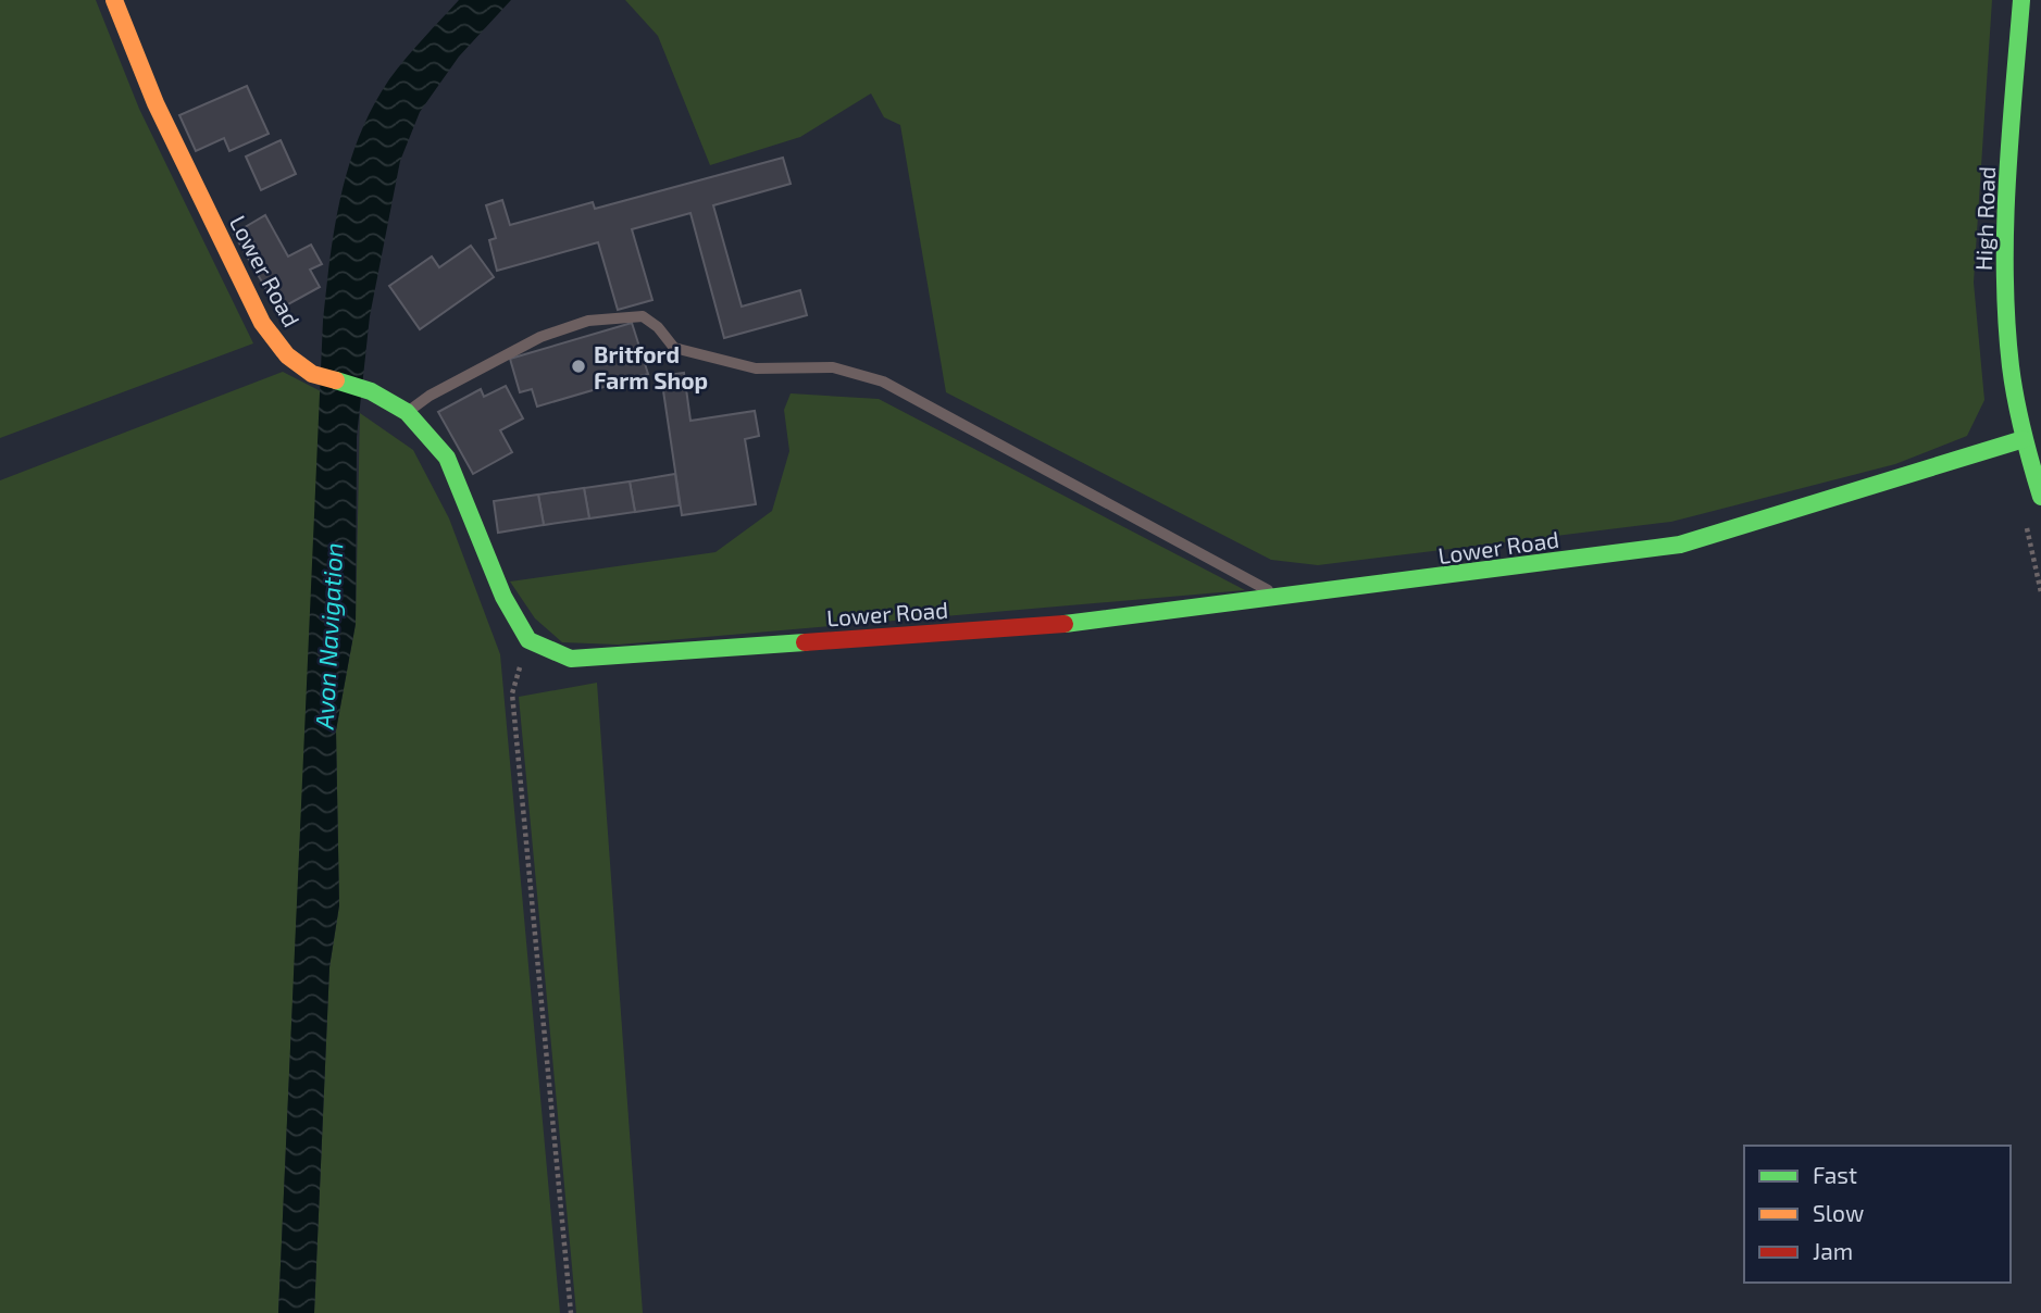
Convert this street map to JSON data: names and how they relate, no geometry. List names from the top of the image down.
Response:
{
  "streets": {
    "main road": ["High Road", "Lower Road"]
  },
  "crossings": [
    ["High Road", "Lower Road"]
  ],
  "water": ["Avon Navigation"],
  "places": ["Britford Farm Shop"],
  "legend": ["Fast", "Slow", "Jam"]
}
